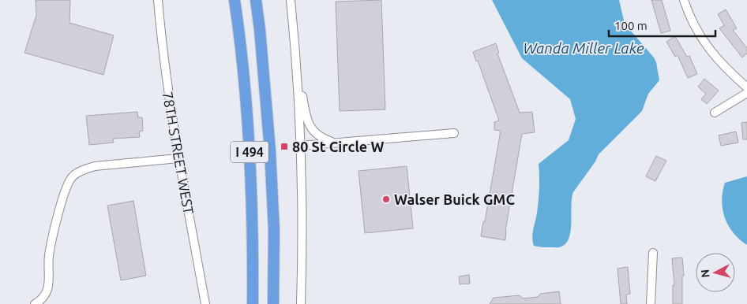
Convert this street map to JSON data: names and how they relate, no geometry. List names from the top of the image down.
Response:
{
  "streets": {
    "highway": ["I 494"],
    "street": ["78TH STREET WEST"]
  },
  "water": ["Wanda Miller Lake"],
  "places": {
    "transit": ["80 St Circle W"],
    "other": ["Walser Buick GMC"]
  },
  "scale_bar": "100 m",
  "north": "left"
}
